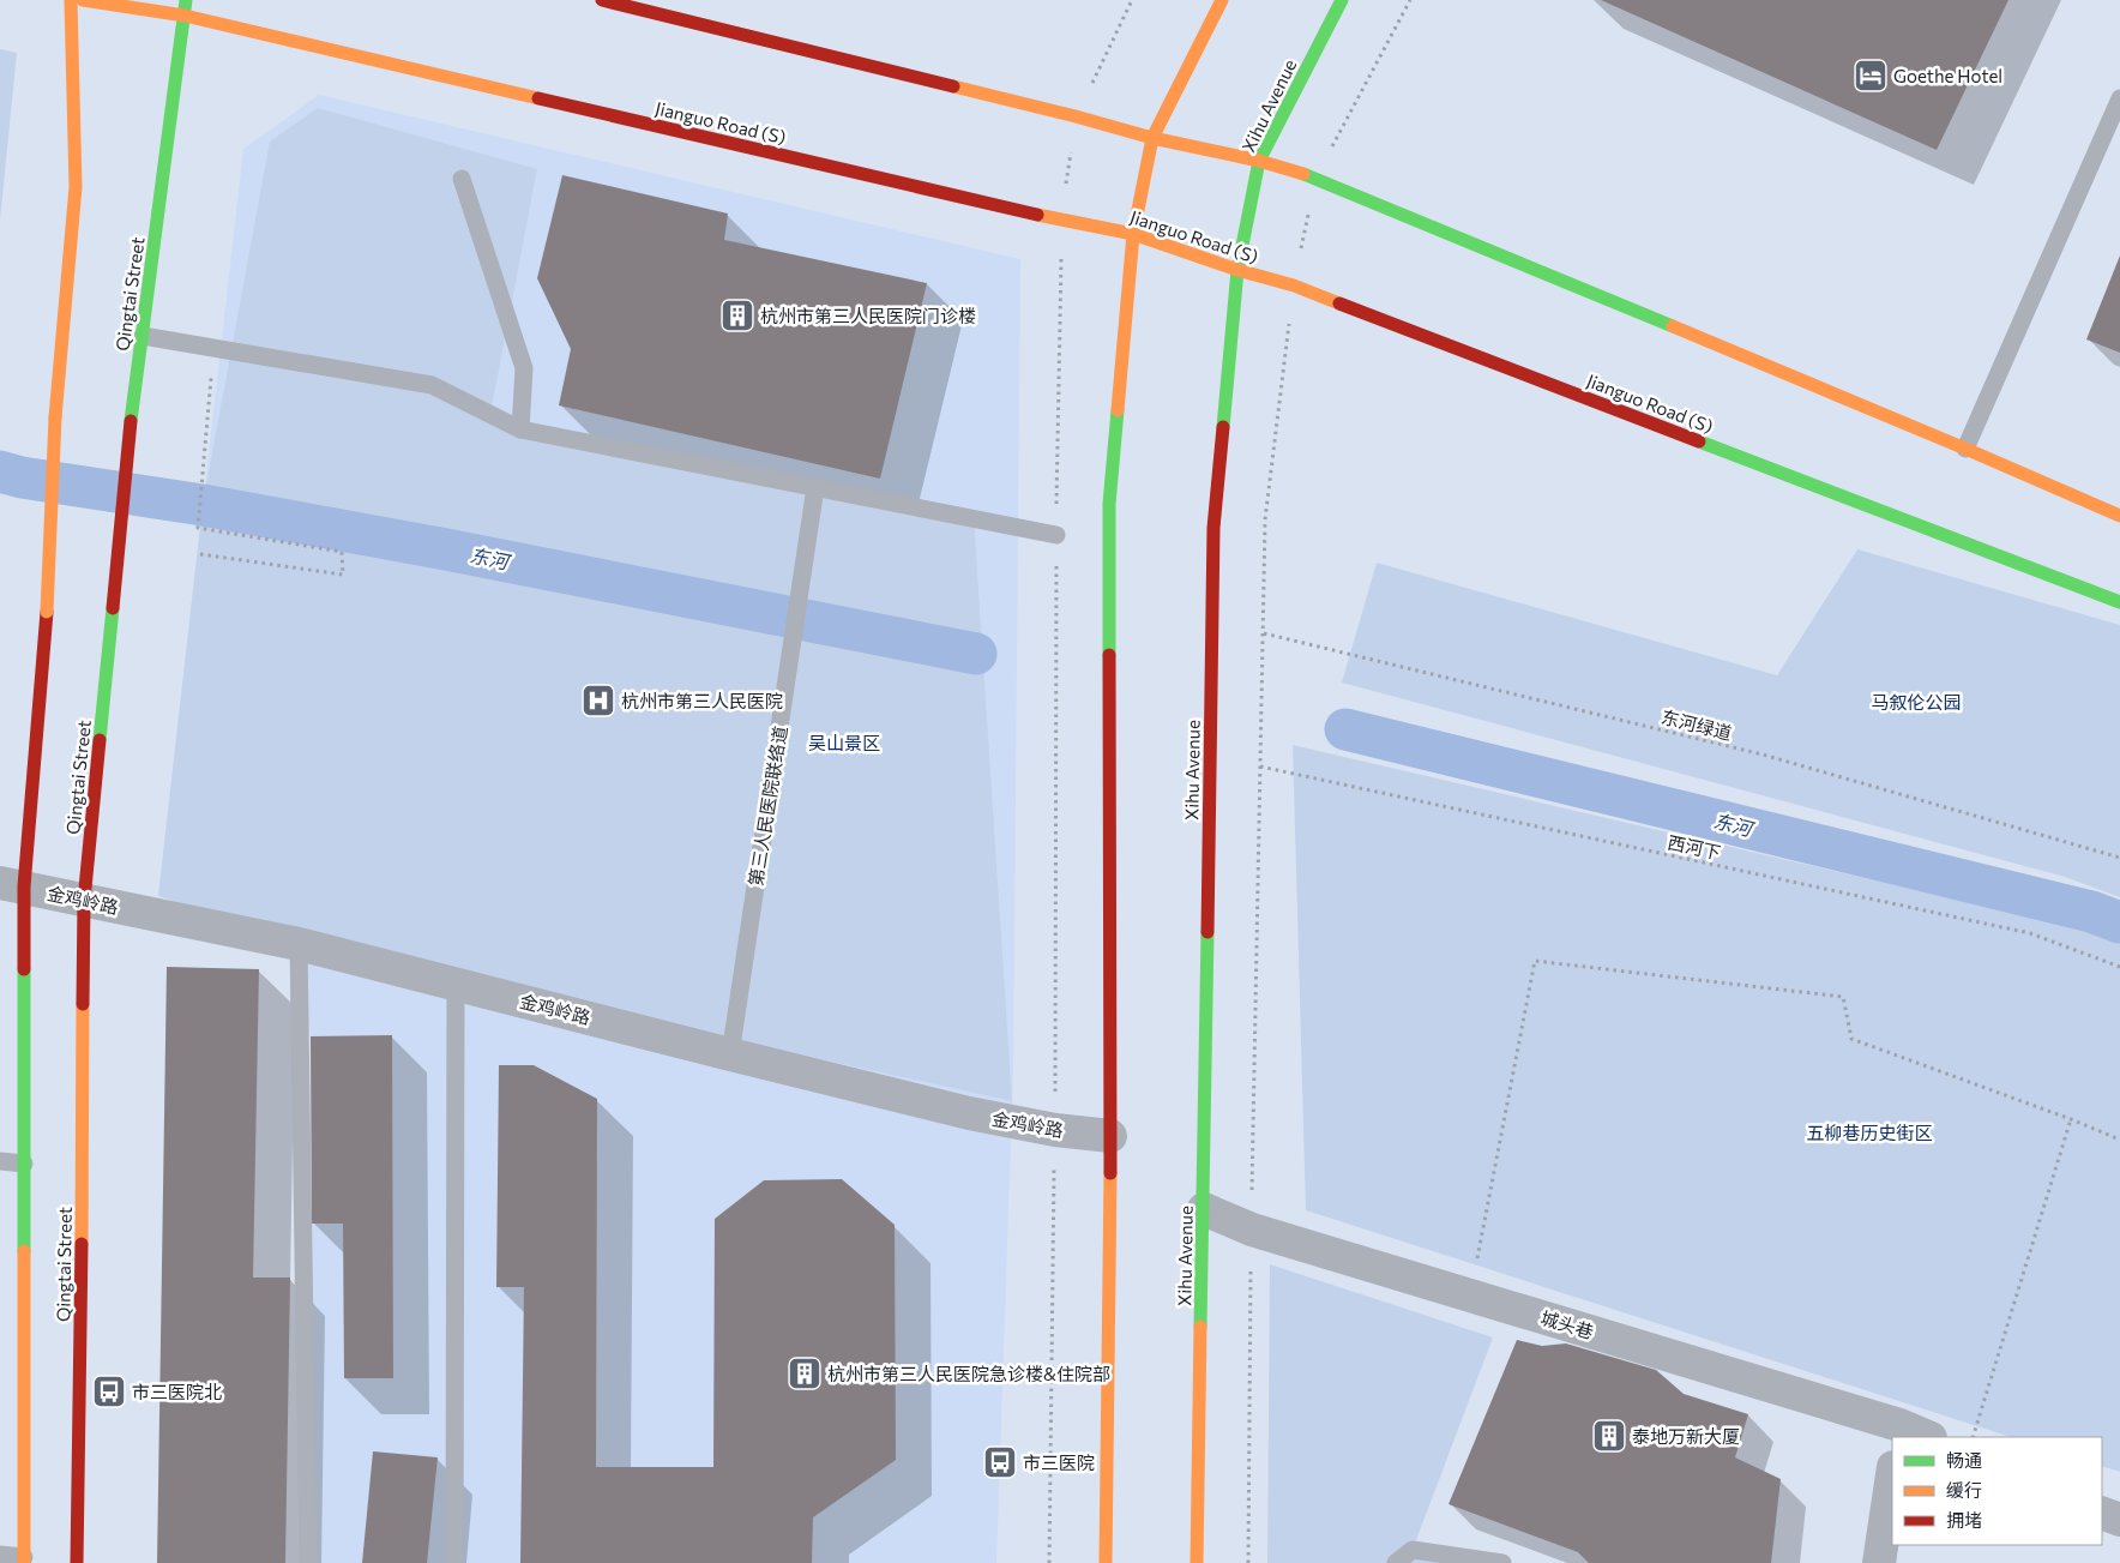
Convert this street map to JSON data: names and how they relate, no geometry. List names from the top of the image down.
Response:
{
  "streets": {
    "main road": ["Xihu Avenue", "Jianguo Road (S)", "Qingtai Street"],
    "street": ["金鸡岭路", "城头巷"],
    "lane": ["第三人民医院联络道"],
    "path": ["东河绿道", "西河下"]
  },
  "crossings": [
    ["Xihu Avenue", "Jianguo Road (S)"],
    ["Xihu Avenue", "城头巷"],
    ["Jianguo Road (S)", "Qingtai Street"],
    ["Qingtai Street", "金鸡岭路"],
    ["第三人民医院联络道", "金鸡岭路"]
  ],
  "water": ["东河"],
  "parks": ["马叙伦公园", "吴山景区", "五柳巷历史街区"],
  "places": {
    "hotel": ["Goethe Hotel"],
    "building": ["杭州市第三人民医院门诊楼", "杭州市第三人民医院急诊楼&住院部", "泰地万新大厦"],
    "hospital": ["杭州市第三人民医院"],
    "bus stop": ["市三医院北", "市三医院"]
  },
  "legend": ["畅通", "缓行", "拥堵"]
}
